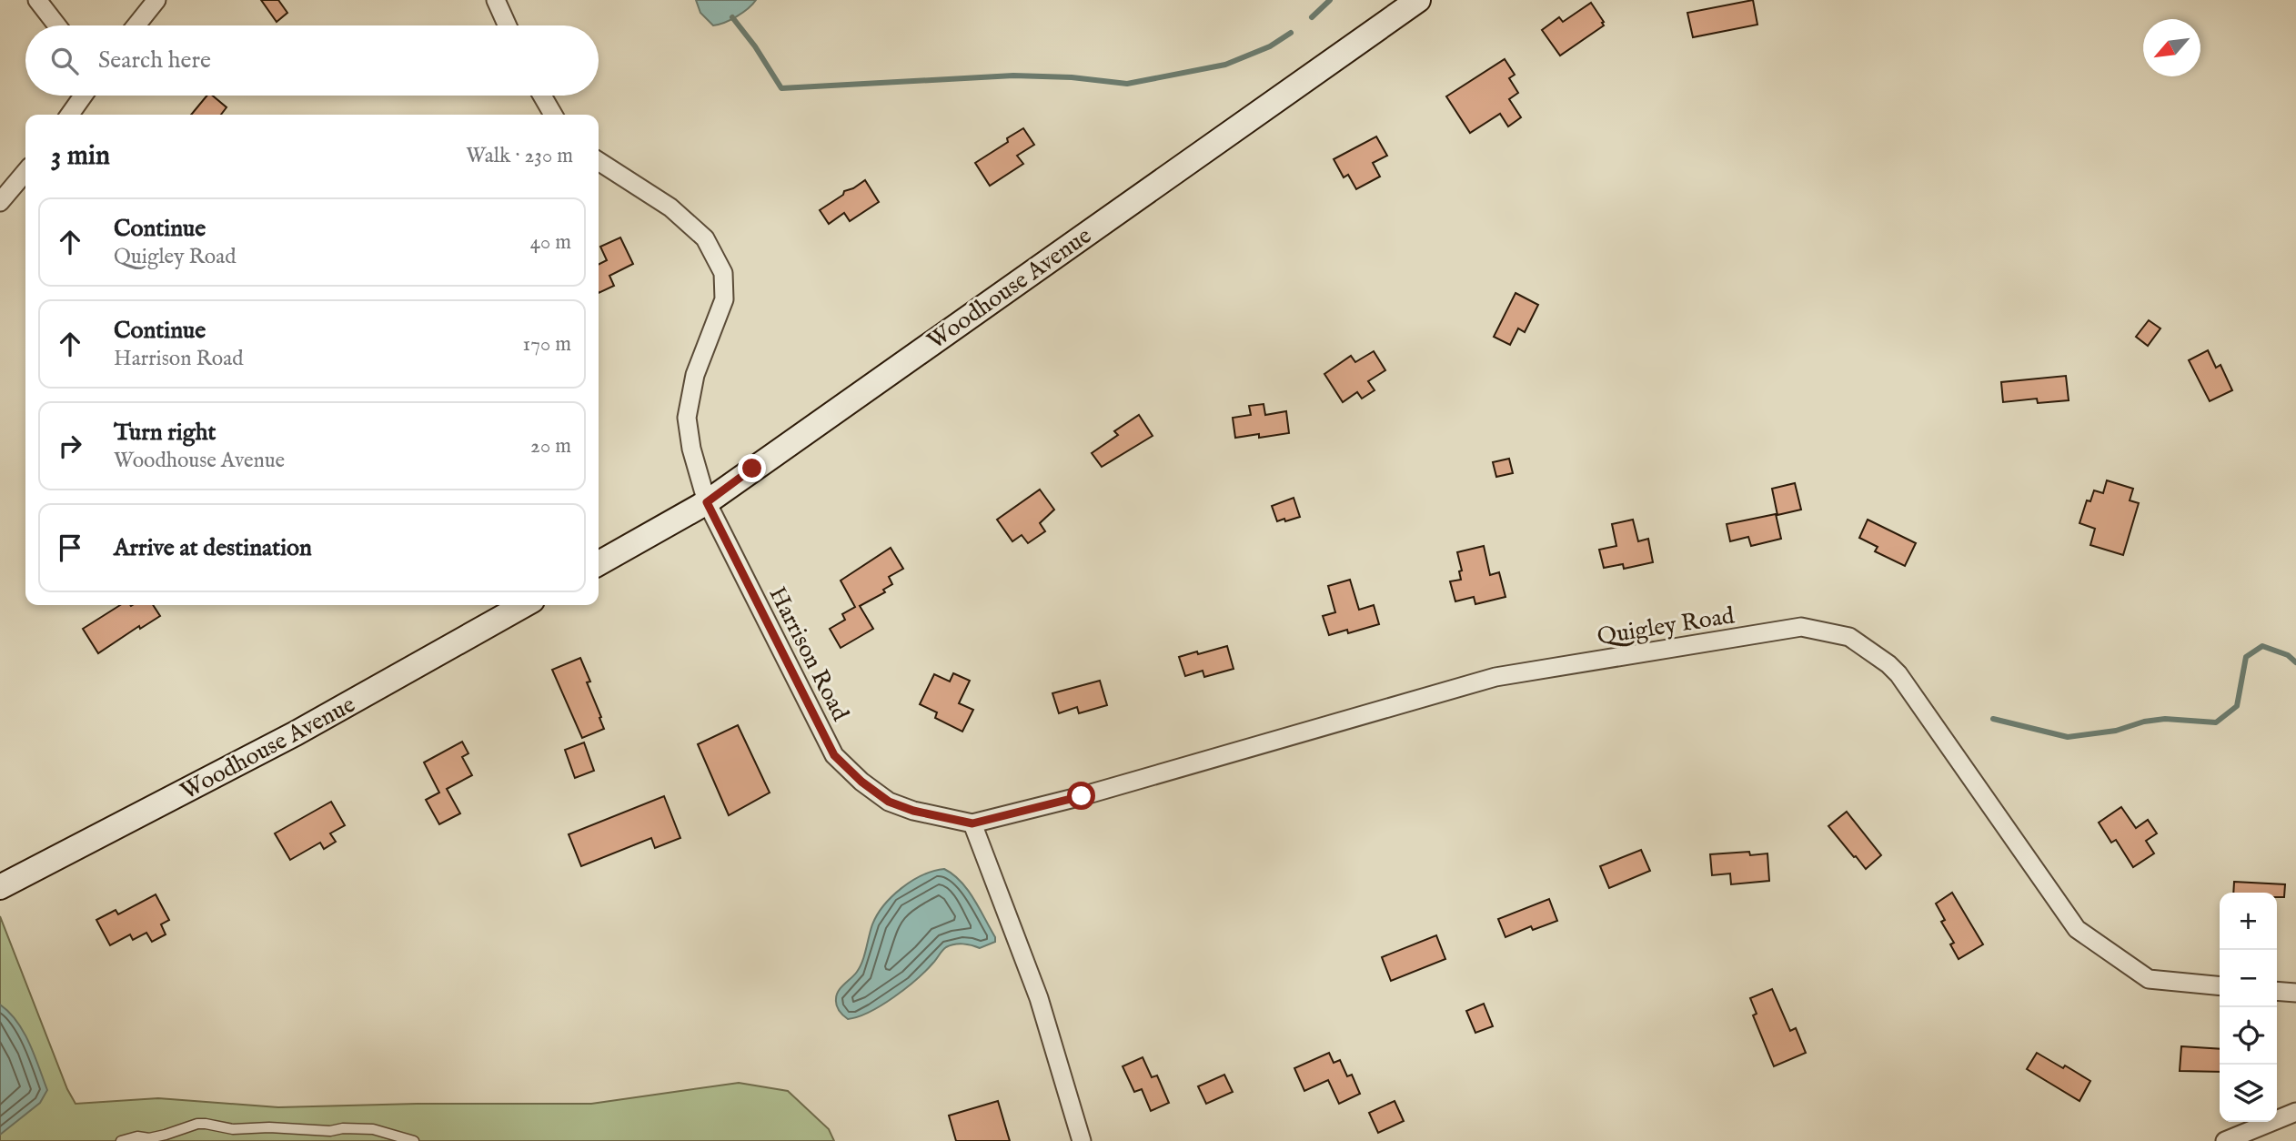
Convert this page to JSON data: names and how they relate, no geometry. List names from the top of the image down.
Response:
{
  "streets": {
    "main road": ["Woodhouse Avenue"],
    "street": ["Quigley Road", "Harrison Road"]
  },
  "crossings": [
    ["Woodhouse Avenue", "Harrison Road"],
    ["Quigley Road", "Harrison Road"]
  ],
  "north": "bottom left",
  "page": {
    "search": "Search here",
    "heading": ["3 min", "Walk · 230 m"],
    "list": [
      ["Continue", "Quigley Road", "40 m"],
      ["Continue", "Harrison Road", "170 m"],
      ["Turn right", "Woodhouse Avenue", "20 m"],
      "Arrive at destination"
    ],
    "map_buttons": ["+", "−"]
  }
}
